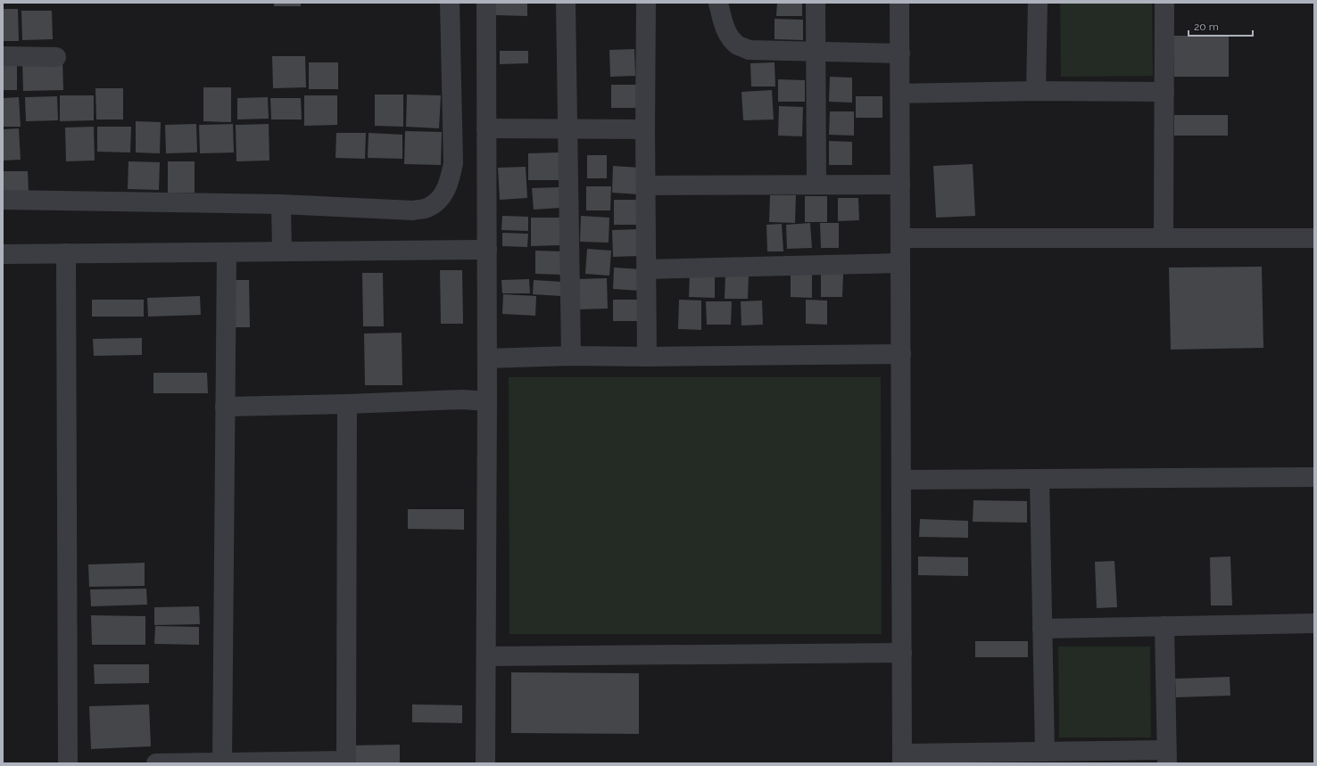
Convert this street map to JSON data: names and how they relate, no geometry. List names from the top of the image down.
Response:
{
  "scale_bar": "20 m"
}
